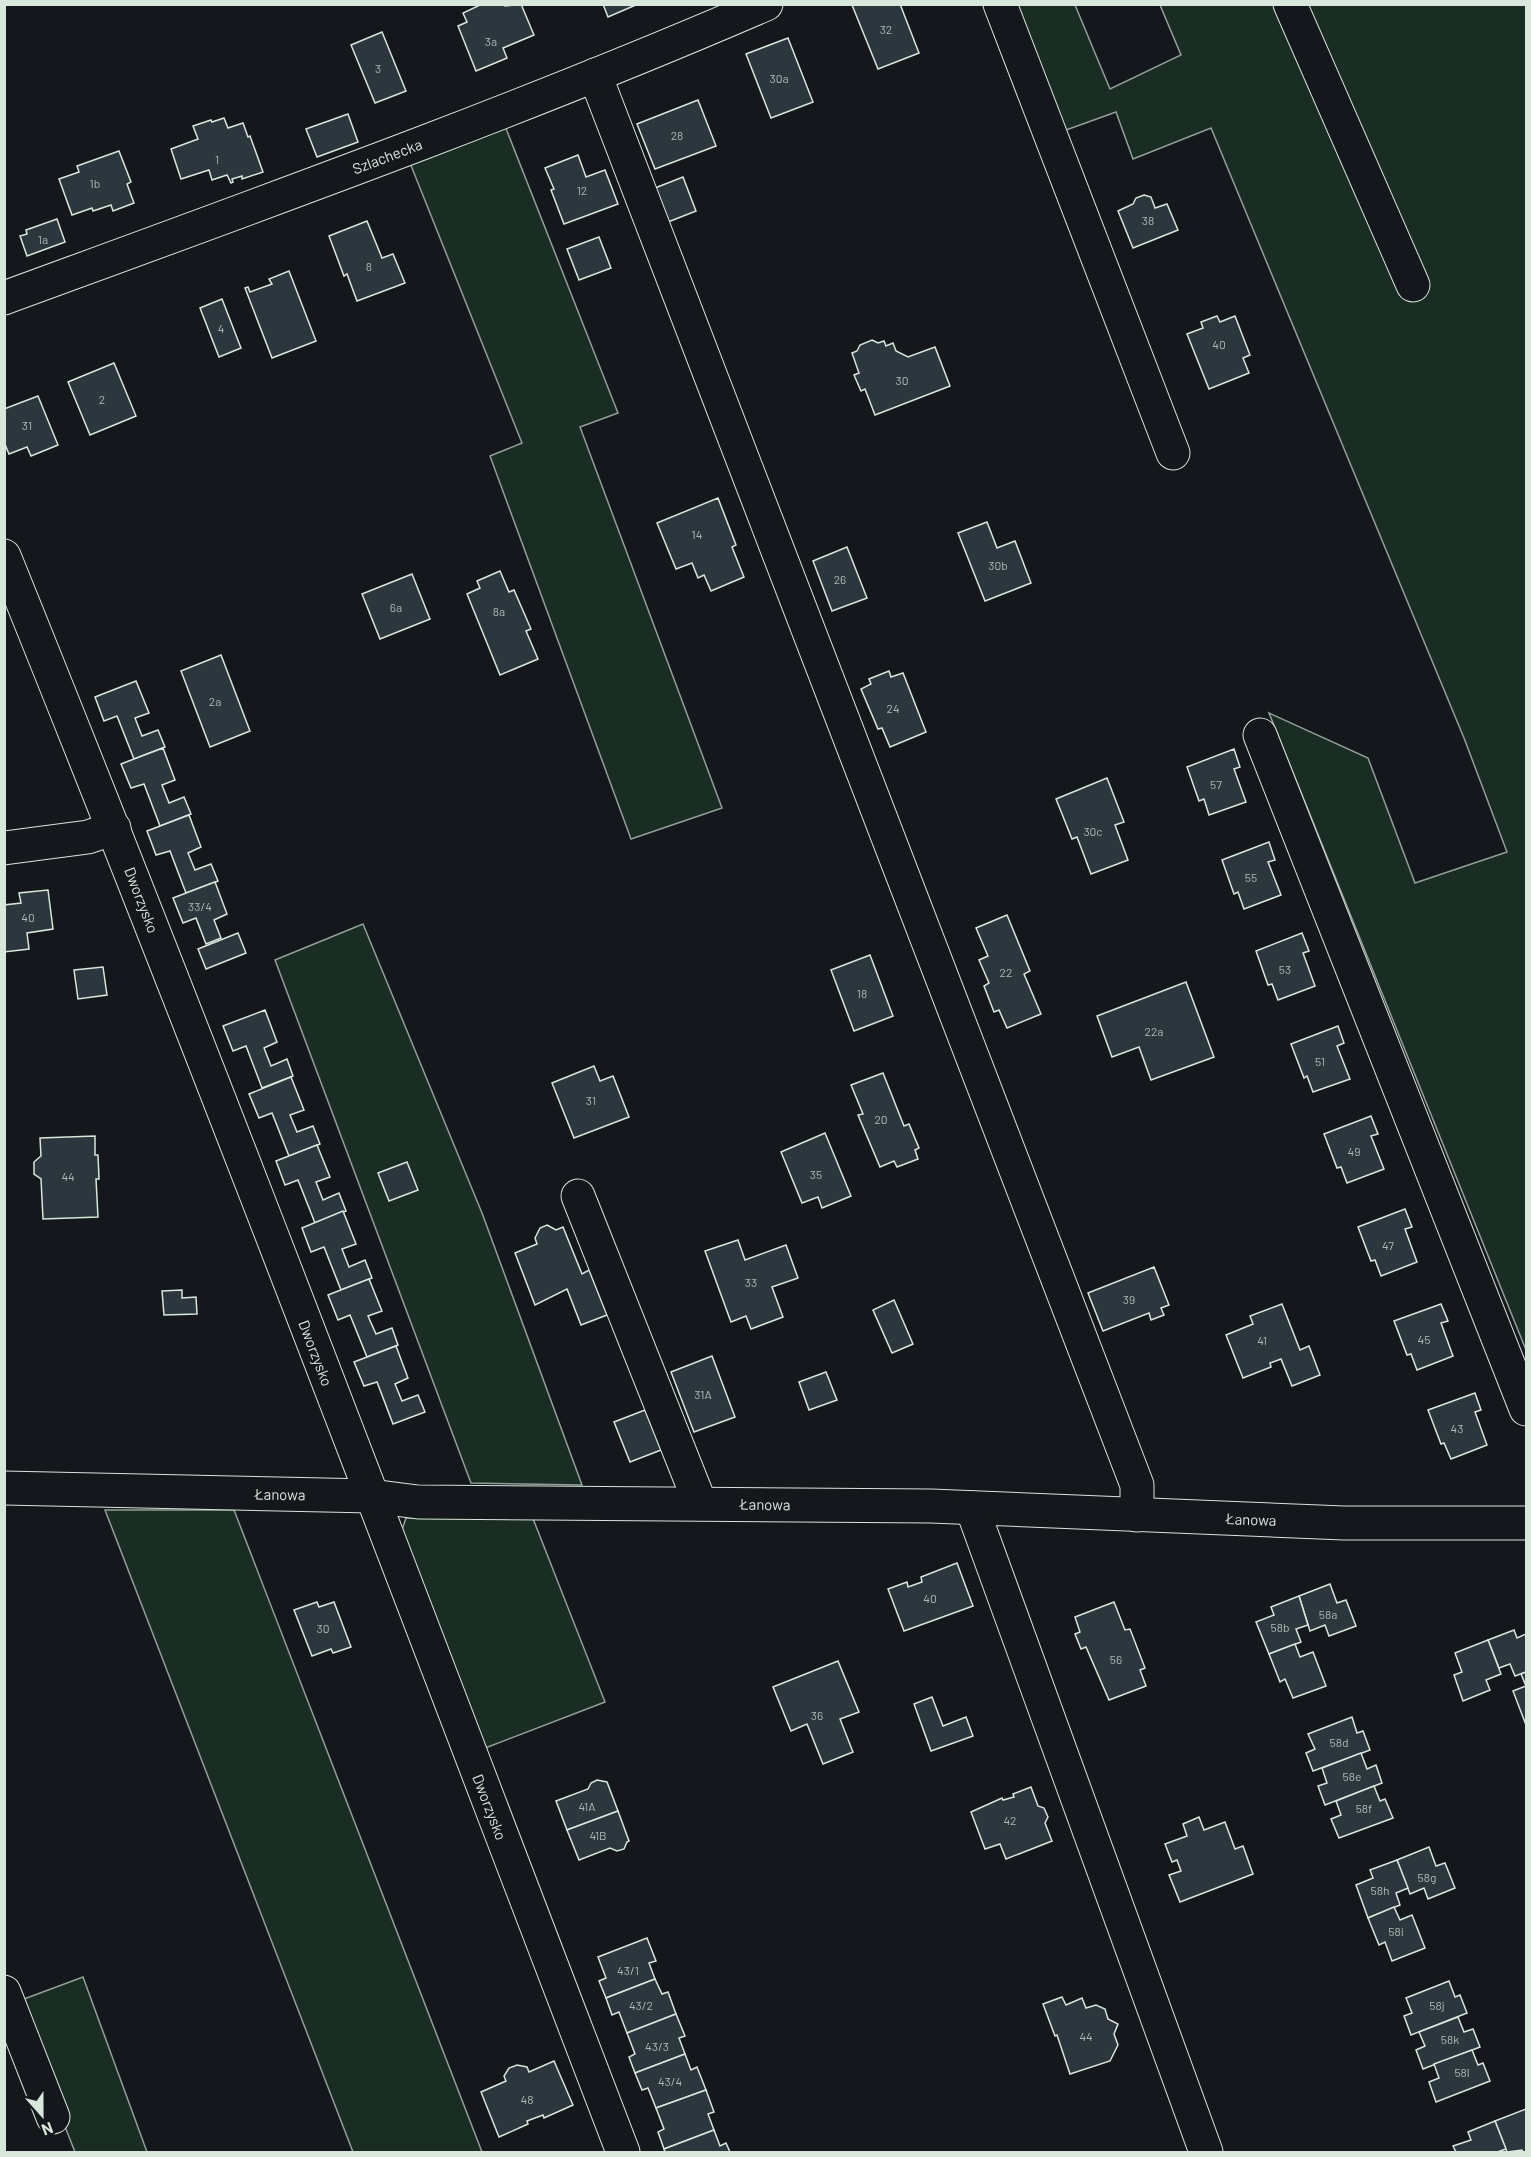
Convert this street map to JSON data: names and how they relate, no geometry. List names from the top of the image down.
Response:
{
  "streets": {
    "street": ["Szlachecka", "Dworzysko", "Łanowa"]
  },
  "crossings": [
    ["Dworzysko", "Łanowa"]
  ],
  "house_numbers": [
    "32",
    "3a",
    "3",
    "30a",
    "28",
    "1",
    "1b",
    "12",
    "38",
    "1a",
    "8",
    "4",
    "40",
    "30",
    "2",
    "31",
    "14",
    "30b",
    "26",
    "6a",
    "8a",
    "2a",
    "24",
    "57",
    "30c",
    "55",
    "33/4",
    "40",
    "53",
    "22",
    "18",
    "22a",
    "51",
    "31",
    "20",
    "49",
    "35",
    "44",
    "47",
    "33",
    "39",
    "45",
    "41",
    "31A",
    "43",
    "40",
    "58a",
    "58b",
    "30",
    "56",
    "36",
    "58d",
    "58e",
    "41A",
    "58f",
    "42",
    "41B",
    "58g",
    "58h",
    "58i",
    "43/1",
    "43/2",
    "58j",
    "44",
    "58k",
    "43/3",
    "58l",
    "43/4",
    "48"
  ],
  "north": "bottom"
}
